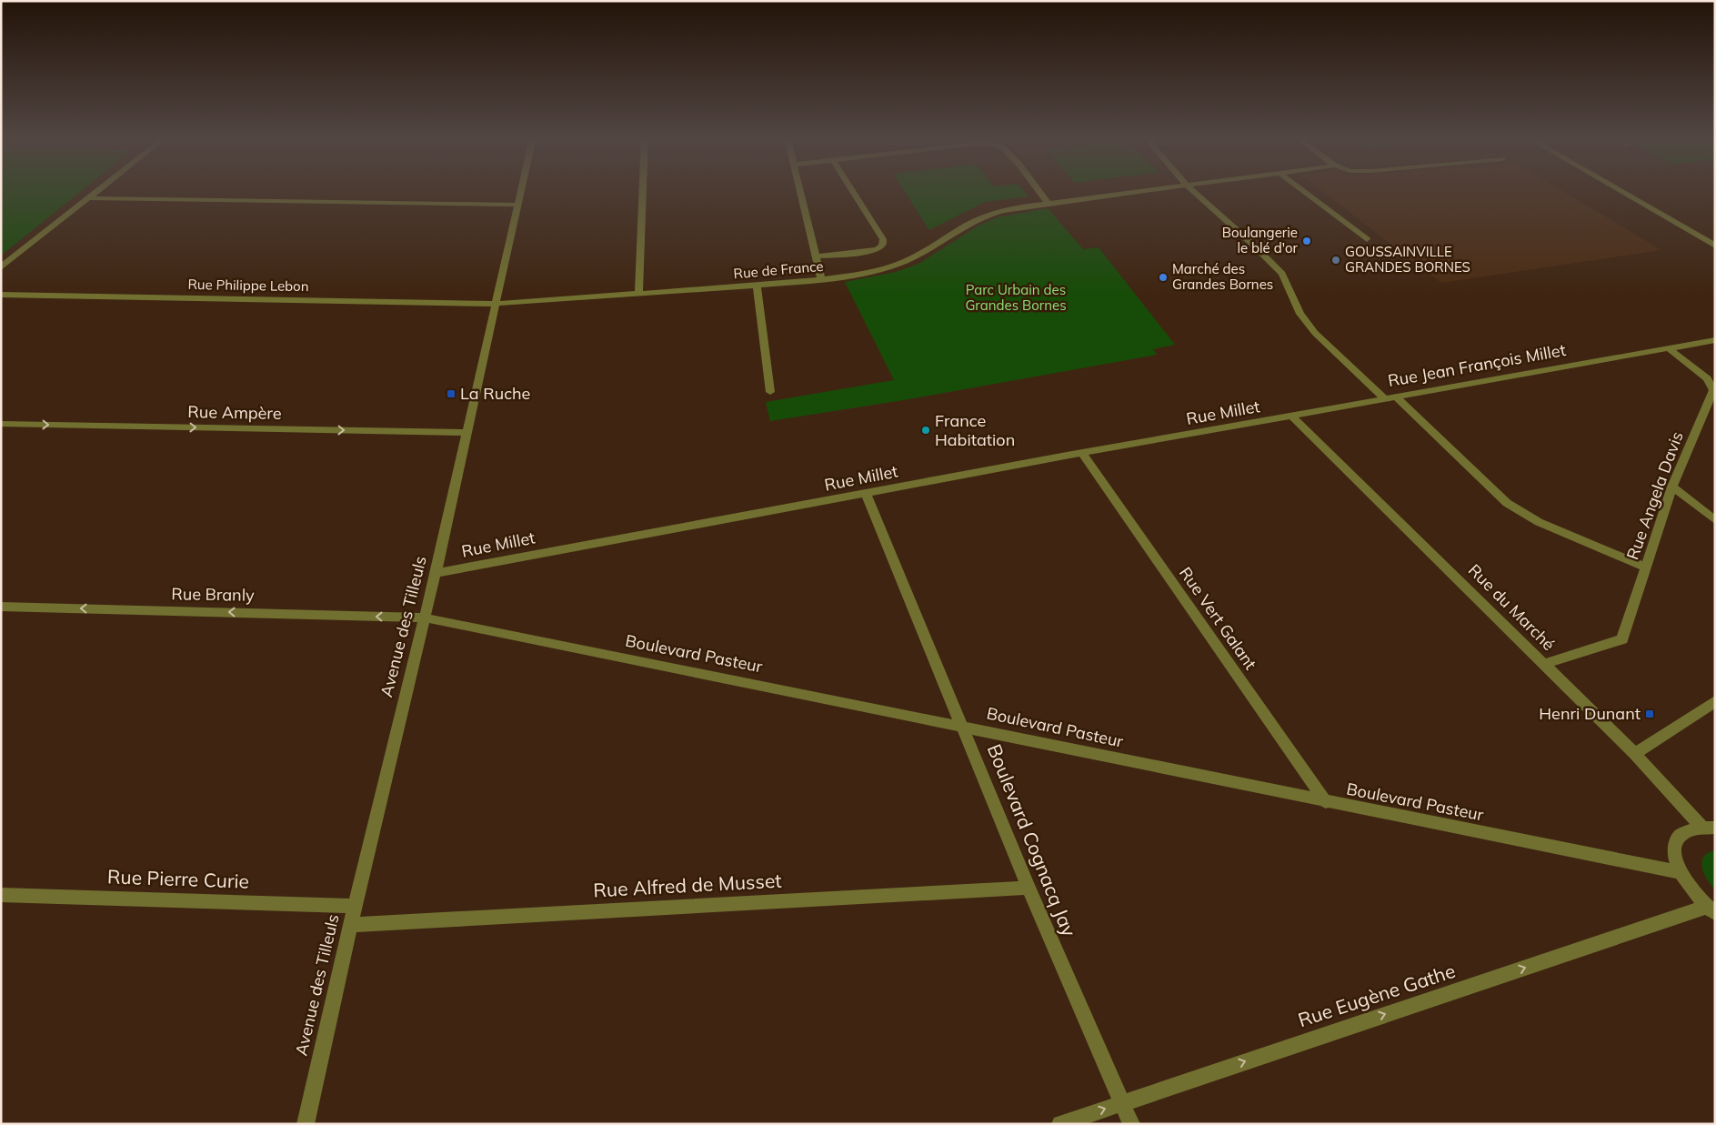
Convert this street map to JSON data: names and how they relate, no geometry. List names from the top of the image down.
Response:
{
  "streets": {
    "street": [
      "Rue de France",
      "Rue Philippe Lebon",
      "Rue Jean François Millet",
      "Rue Ampère",
      "Rue Millet",
      "Rue Angela Davis",
      "Rue Branly",
      "Rue du Marché",
      "Rue Vert Galant",
      "Avenue des Tilleuls",
      "Boulevard Pasteur",
      "Boulevard Cognacq Jay",
      "Rue Pierre Curie",
      "Rue Alfred de Musset",
      "Rue Eugène Gathe"
    ]
  },
  "crossings": [
    ["Rue de France", "Rue Philippe Lebon"],
    ["Rue de France", "Avenue des Tilleuls"],
    ["Rue Philippe Lebon", "Avenue des Tilleuls"],
    ["Rue Jean François Millet", "Rue Millet"],
    ["Rue Jean François Millet", "Rue Angela Davis"],
    ["Rue Jean François Millet", "Rue du Marché"],
    ["Rue Ampère", "Avenue des Tilleuls"],
    ["Rue Millet", "Rue du Marché"],
    ["Rue Millet", "Rue Vert Galant"],
    ["Rue Millet", "Avenue des Tilleuls"],
    ["Rue Millet", "Boulevard Cognacq Jay"],
    ["Rue Angela Davis", "Rue du Marché"],
    ["Rue Branly", "Avenue des Tilleuls"],
    ["Rue Branly", "Boulevard Pasteur"],
    ["Rue Vert Galant", "Boulevard Pasteur"],
    ["Avenue des Tilleuls", "Boulevard Pasteur"],
    ["Avenue des Tilleuls", "Rue Pierre Curie"],
    ["Avenue des Tilleuls", "Rue Alfred de Musset"],
    ["Boulevard Pasteur", "Boulevard Cognacq Jay"],
    ["Boulevard Cognacq Jay", "Rue Alfred de Musset"],
    ["Boulevard Cognacq Jay", "Rue Eugène Gathe"]
  ],
  "one_way": ["Rue Ampère", "Rue Branly", "Rue Eugène Gathe"],
  "parks": ["Parc Urbain des Grandes Bornes"],
  "places": {
    "other": [
      "Boulangerie le blé d'or",
      "GOUSSAINVILLE GRANDES BORNES",
      "Marché des Grandes Bornes",
      "France Habitation"
    ],
    "transit": ["La Ruche", "Henri Dunant"]
  }
}
